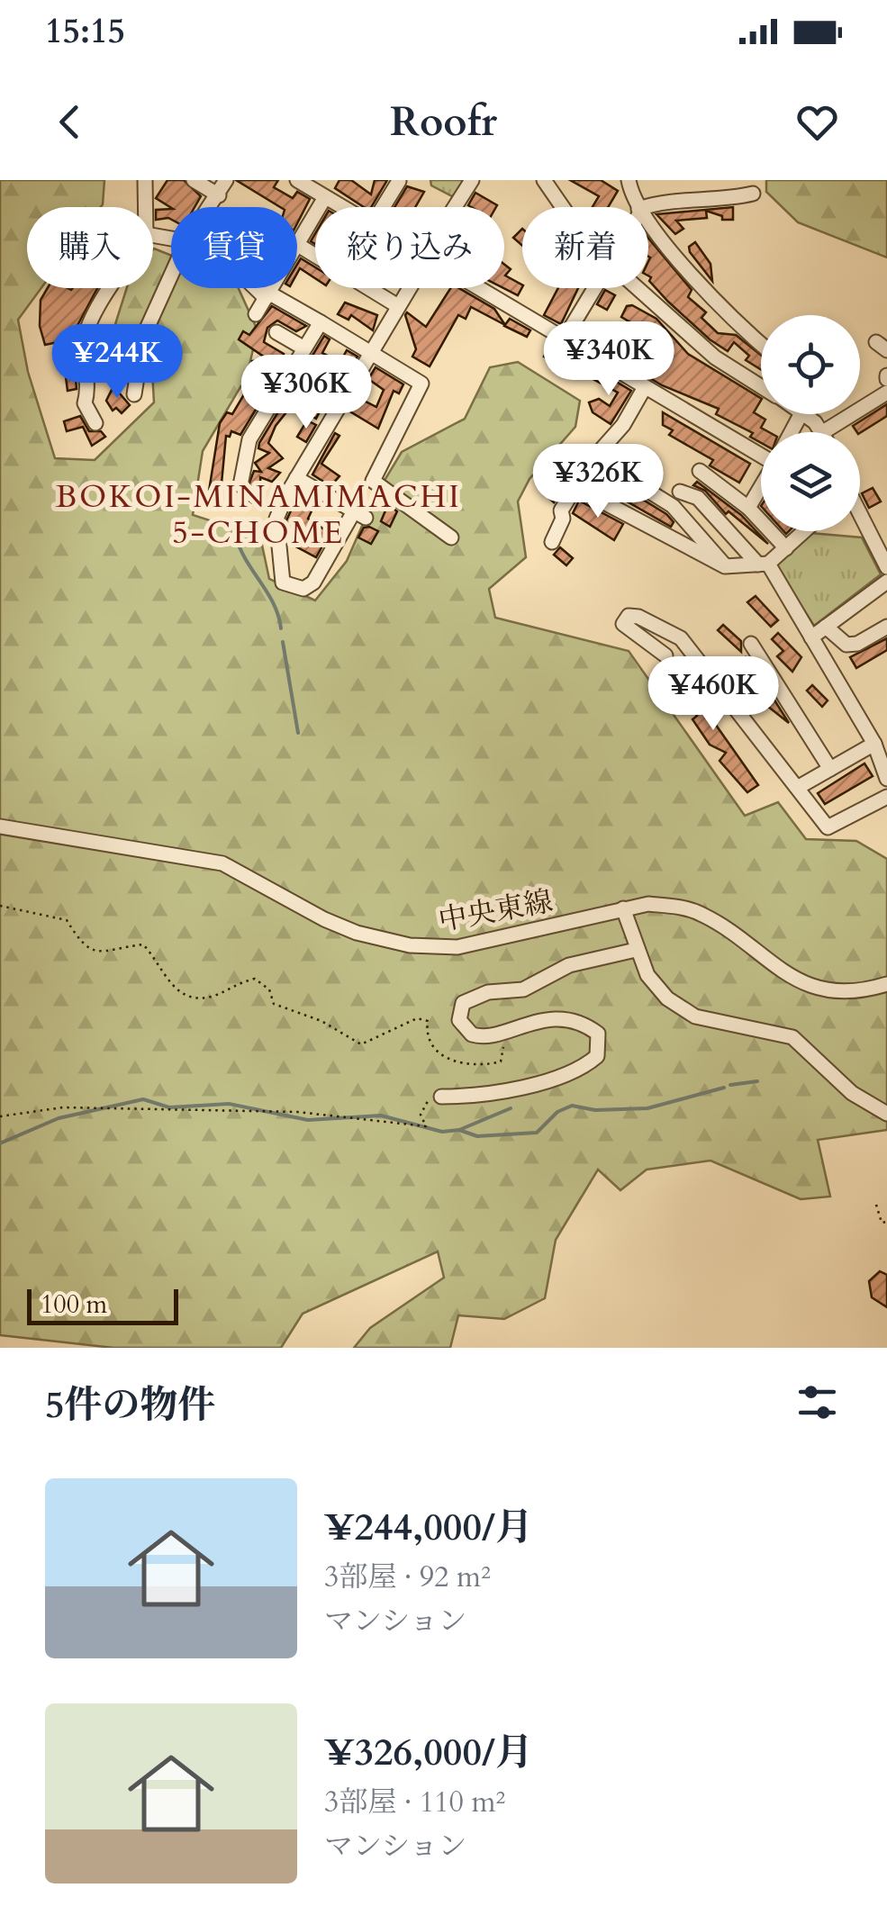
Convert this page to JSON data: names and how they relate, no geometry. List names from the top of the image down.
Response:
{
  "streets": {
    "street": ["中央東線"]
  },
  "districts": ["BOKOI-MINAMIMACHI 5-CHOME"],
  "scale_bar": "100 m",
  "page": {
    "status": "15:15",
    "header": "Roofr",
    "chip": [
      "購入",
      "賃貸",
      "絞り込み",
      "新着"
    ],
    "price": [
      "¥340K",
      "¥244K",
      "¥306K",
      "¥326K",
      "¥460K"
    ],
    "scale": "100 m",
    "heading": "5件の物件",
    "list": [
      {
        "name": "¥244,000/月",
        "note": "3部屋 · 92 m² · マンション"
      },
      {
        "name": "¥326,000/月",
        "note": "3部屋 · 110 m² · マンション"
      }
    ]
  }
}
